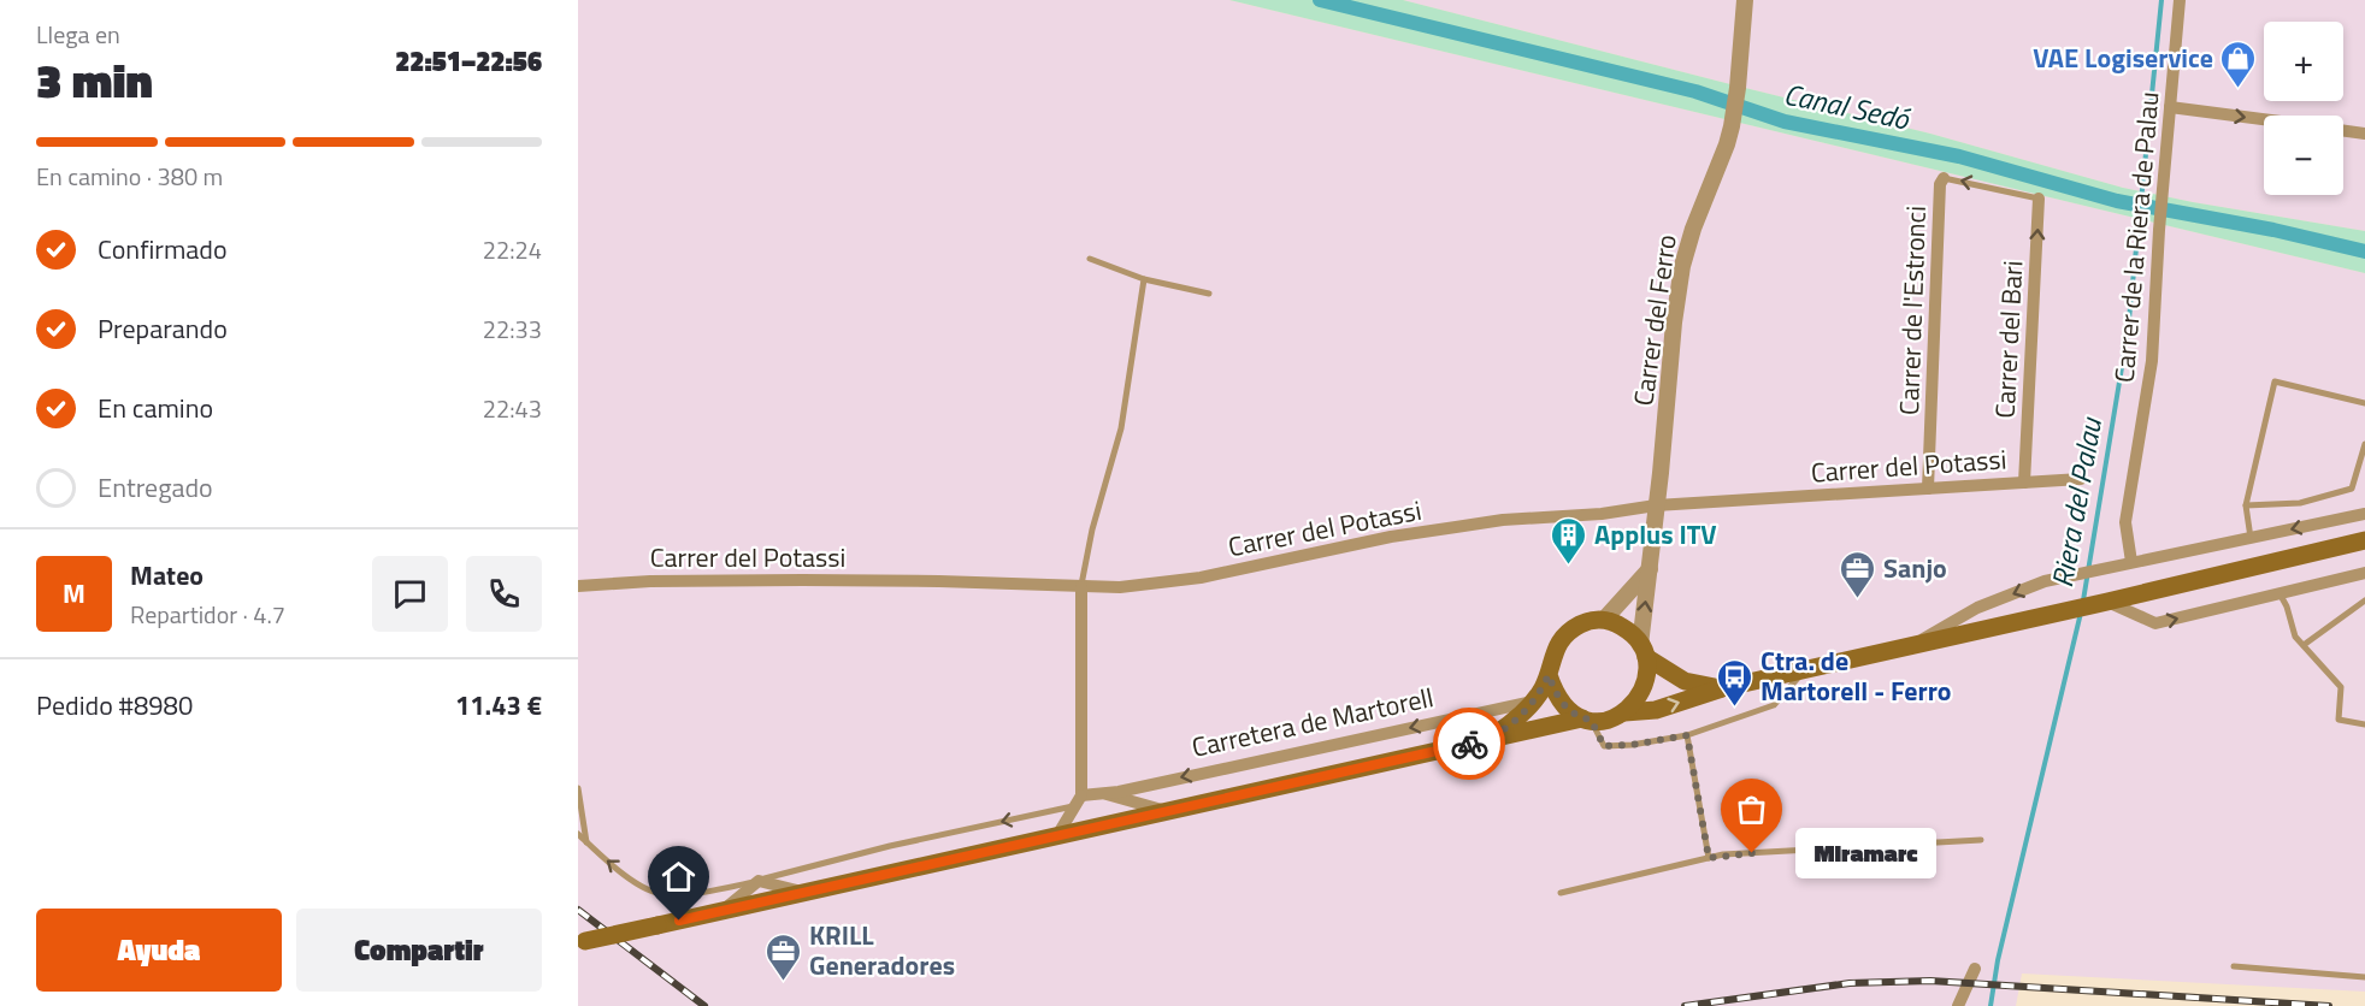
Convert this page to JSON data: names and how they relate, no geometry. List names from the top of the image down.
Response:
{
  "streets": {
    "main road": ["Carretera de Martorell"],
    "street": [
      "Carrer de la Riera de Palau",
      "Carrer de l'Estronci",
      "Carrer del Ferro",
      "Carrer del Bari",
      "Carrer del Potassi"
    ]
  },
  "crossings": [
    ["Carrer de la Riera de Palau", "Carretera de Martorell"],
    ["Carrer de l'Estronci", "Carrer del Potassi"],
    ["Carrer del Ferro", "Carrer del Potassi"],
    ["Carrer del Ferro", "Carretera de Martorell"],
    ["Carrer del Bari", "Carrer del Potassi"]
  ],
  "one_way": ["Carrer del Bari"],
  "water": ["Canal Sedó", "Riera del Palau"],
  "places": {
    "shop": ["VAE Logiservice"],
    "building": ["Applus ITV"],
    "office": ["Sanjo", "KRILL Generadores"],
    "bus stop": ["Ctra. de Martorell - Ferro"],
    "other": ["Miramarc"]
  },
  "page": {
    "heading": ["3 min", "Llega en", "22:51–22:56"],
    "panel": [
      "Mateo",
      "Repartidor · 4.7",
      "Pedido #8980",
      "11.43 €"
    ],
    "map_buttons": ["+", "−"],
    "bar": "En camino · 380 m",
    "list": [
      ["Confirmado", "22:24"],
      ["Preparando", "22:33"],
      ["En camino", "22:43"],
      "Entregado"
    ],
    "round": "M",
    "bubble": "Miramarc",
    "buttons": ["Ayuda", "Compartir"]
  }
}
